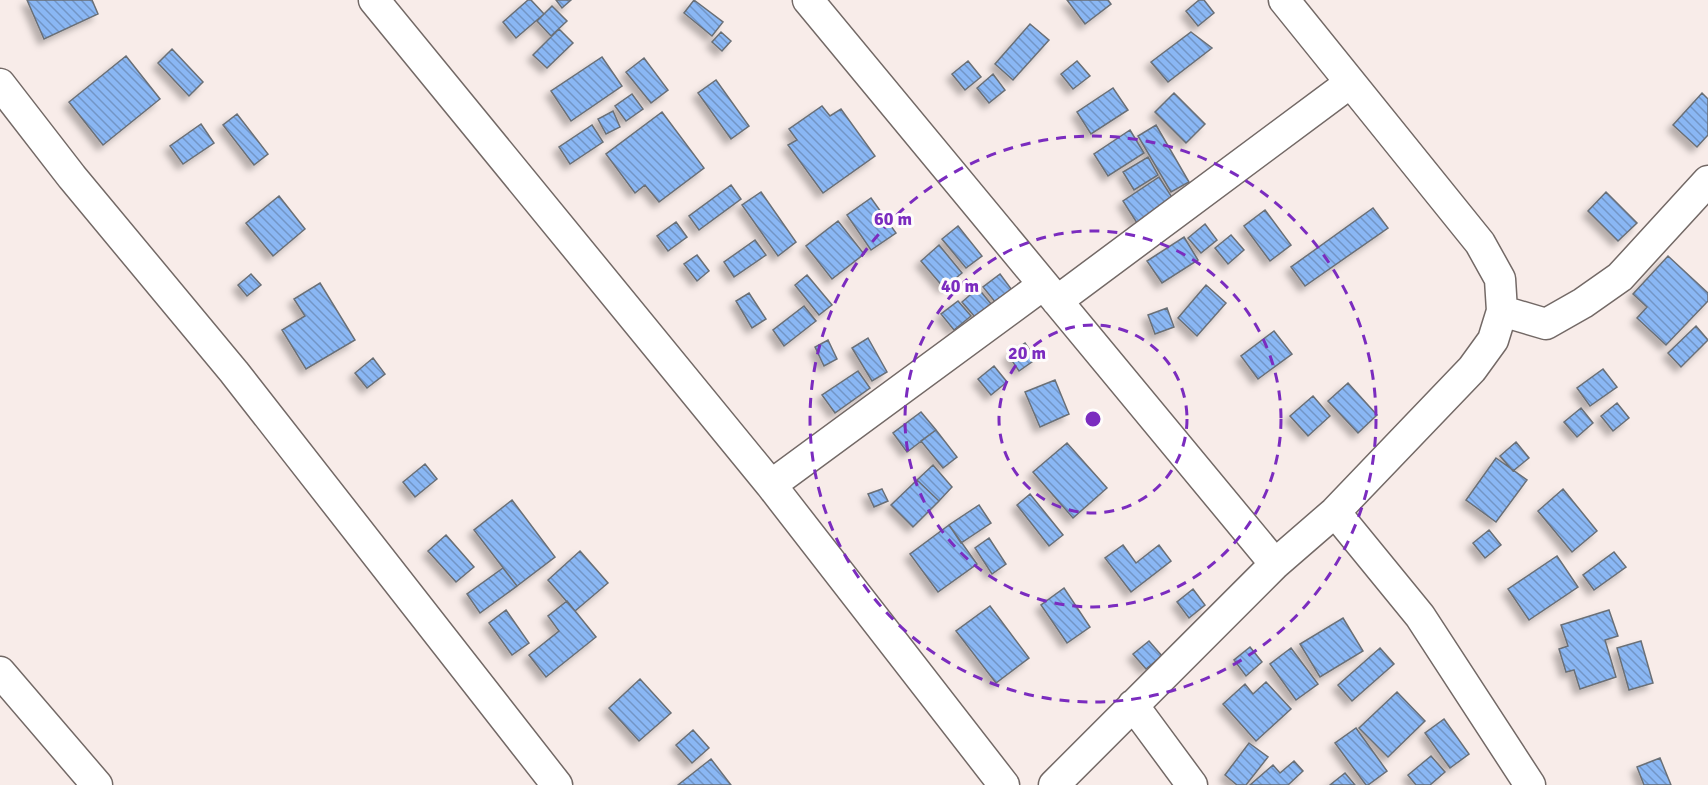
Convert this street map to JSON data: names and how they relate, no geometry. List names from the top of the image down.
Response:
{
  "rings": ["60 m", "40 m", "20 m"]
}
